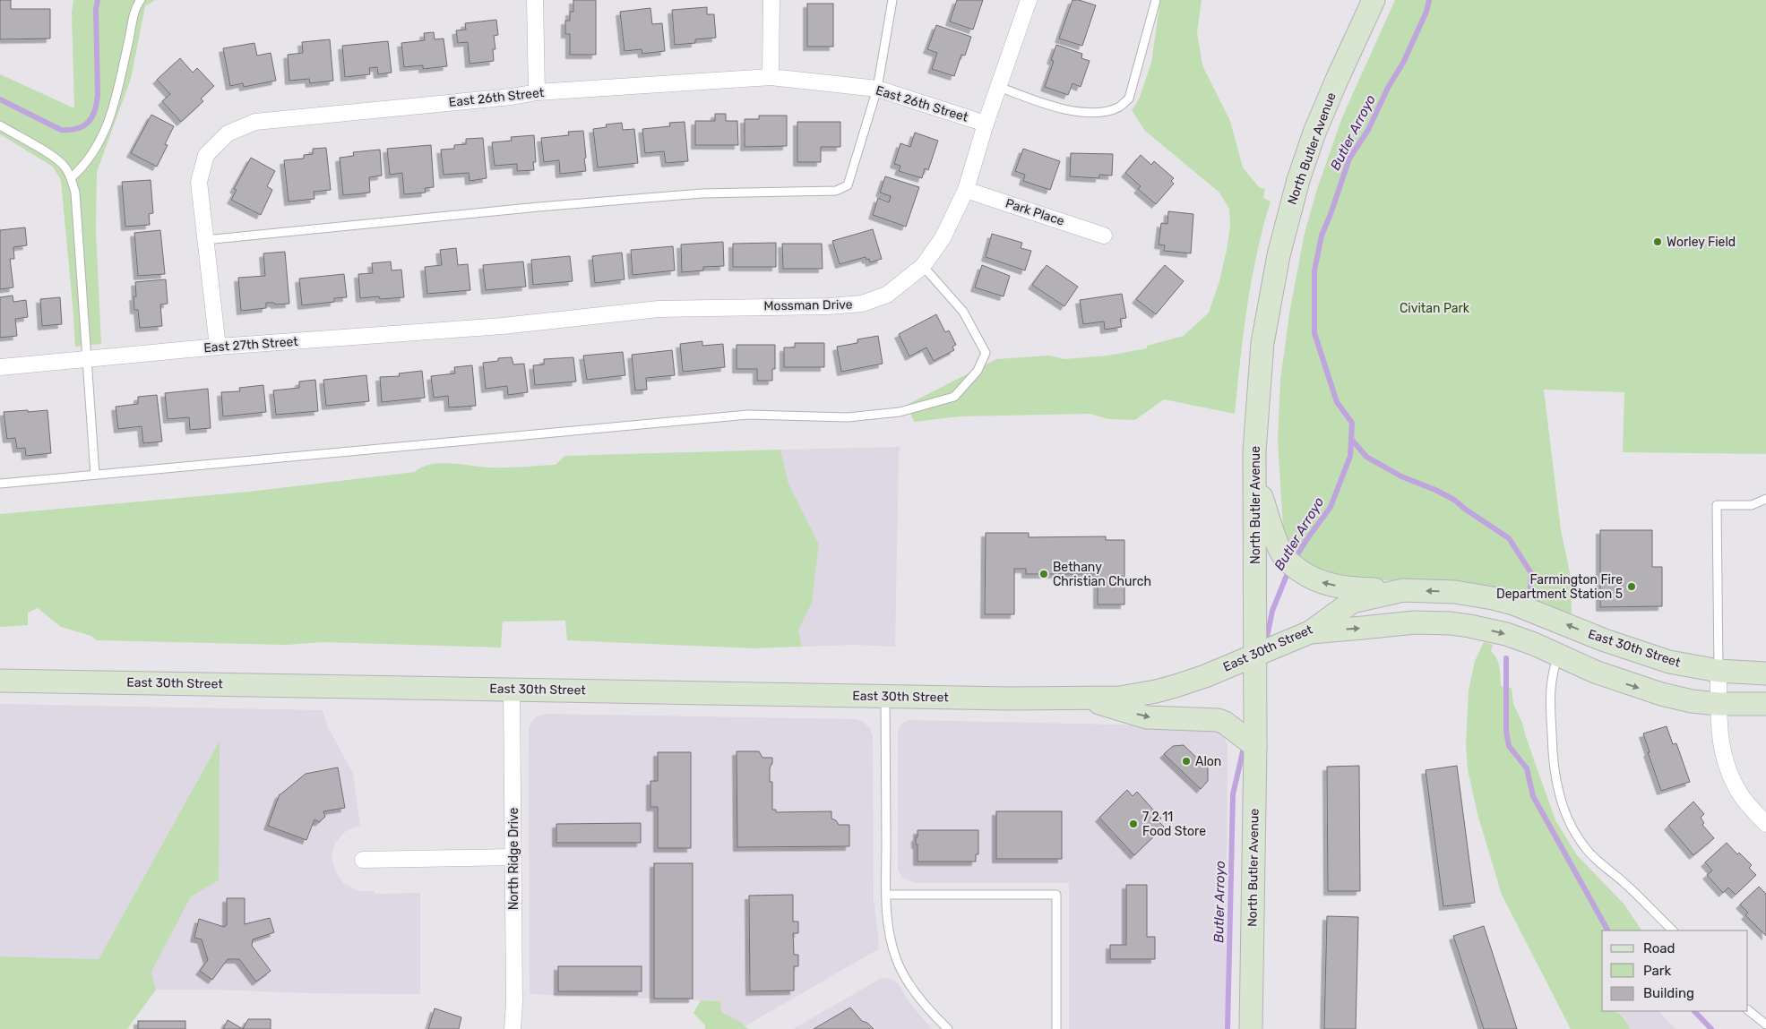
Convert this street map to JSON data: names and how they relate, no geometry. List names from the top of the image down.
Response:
{
  "streets": {
    "main road": ["North Butler Avenue", "East 30th Street"],
    "street": [
      "East 26th Street",
      "Park Place",
      "Mossman Drive",
      "East 27th Street",
      "North Ridge Drive"
    ]
  },
  "crossings": [
    ["East 26th Street", "Mossman Drive"],
    ["East 26th Street", "East 27th Street"],
    ["North Butler Avenue", "East 30th Street"],
    ["Park Place", "Mossman Drive"],
    ["Mossman Drive", "East 27th Street"],
    ["East 30th Street", "North Ridge Drive"]
  ],
  "water": ["Butler Arroyo"],
  "parks": ["Civitan Park"],
  "places": [
    "Worley Field",
    "Bethany Christian Church",
    "Farmington Fire Department Station 5",
    "Alon",
    "7 2 11 Food Store"
  ],
  "legend": ["Road", "Park", "Building"]
}
